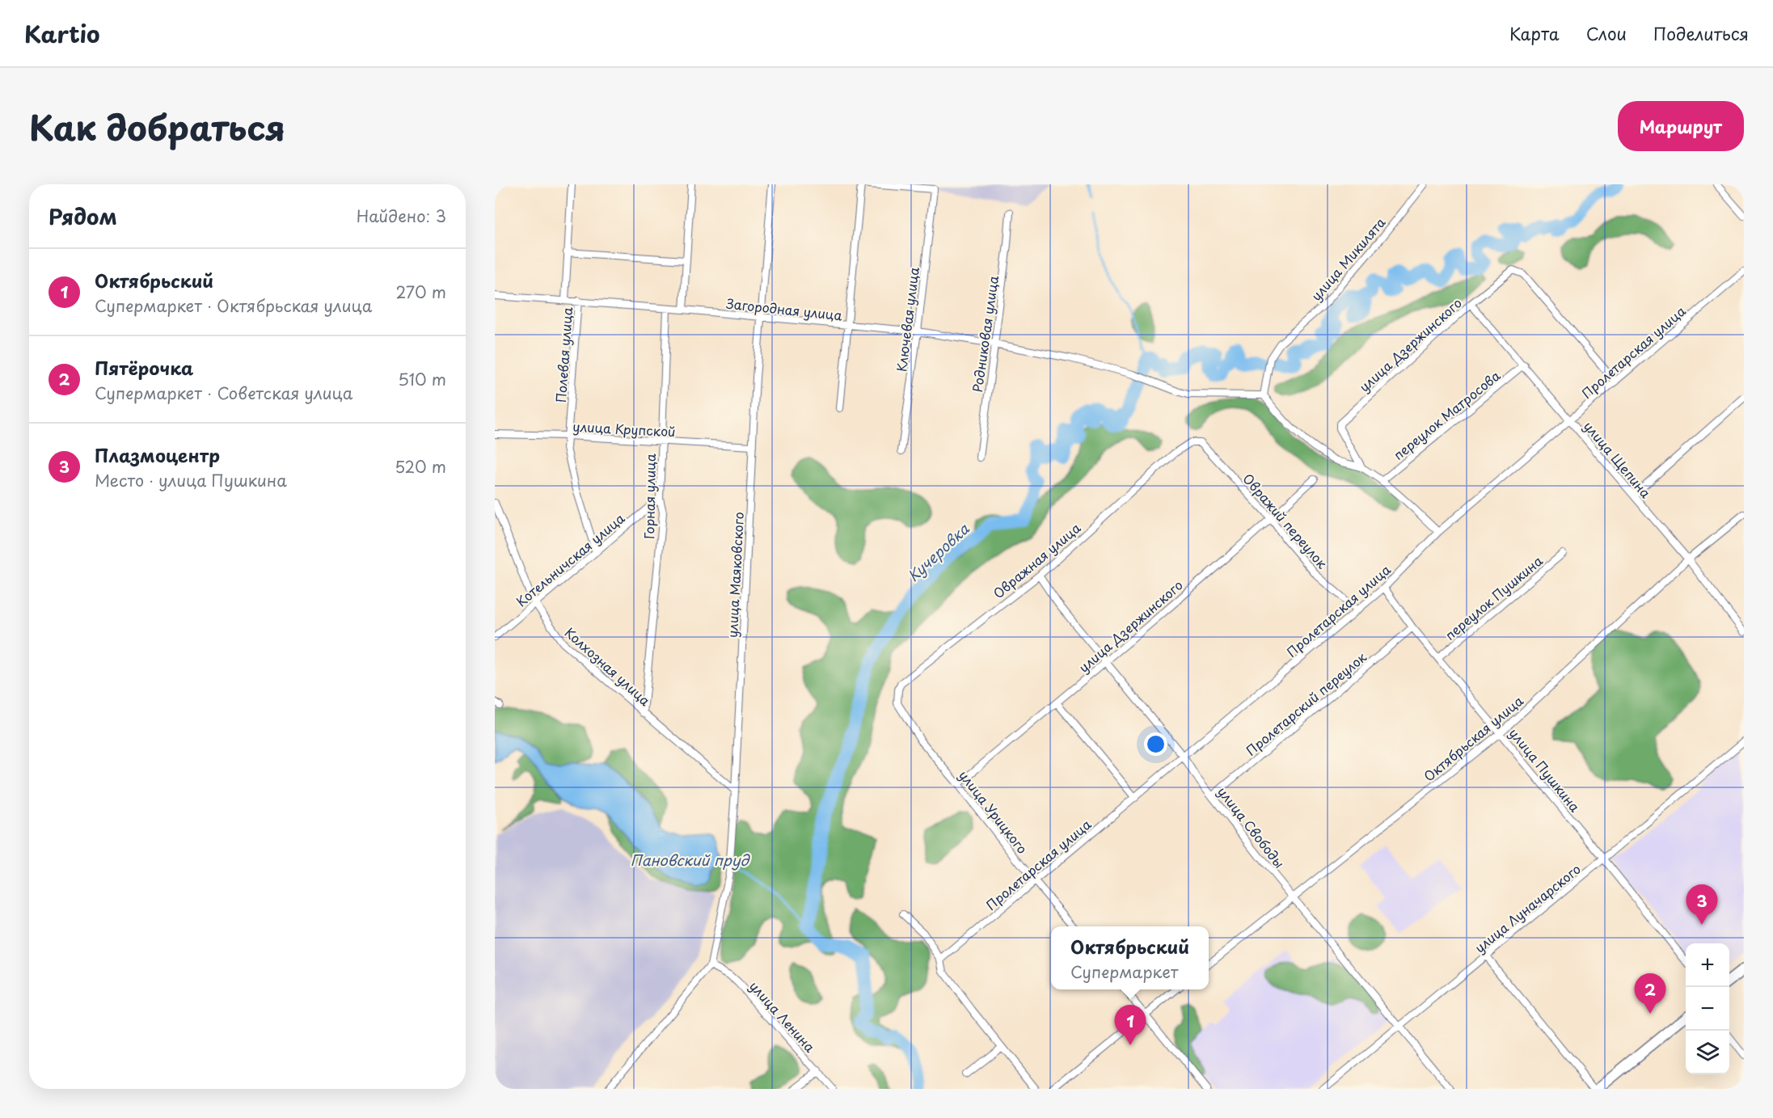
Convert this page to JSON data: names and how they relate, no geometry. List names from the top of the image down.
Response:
{
  "streets": {
    "street": [
      "улица Микилята",
      "Загородная улица",
      "Ключевая улица",
      "Родниковая улица",
      "улица Дзержинского",
      "Пролетарская улица",
      "Полевая улица",
      "переулок Матросова",
      "улица Крупской",
      "улица Щепина",
      "Горная улица",
      "Овражий переулок",
      "Котельничская улица",
      "Овражная улица",
      "улица Маяковского",
      "переулок Пушкина",
      "Колхозная улица",
      "Пролетарский переулок",
      "Октябрьская улица",
      "улица Пушкина",
      "улица Урицкого",
      "улица Свободы",
      "улица Луначарского",
      "улица Ленина"
    ]
  },
  "crossings": [
    ["улица Микилята", "Загородная улица"],
    ["Загородная улица", "Ключевая улица"],
    ["Загородная улица", "Родниковая улица"],
    ["Загородная улица", "Полевая улица"],
    ["Загородная улица", "Горная улица"],
    ["Загородная улица", "улица Маяковского"],
    ["улица Дзержинского", "Пролетарская улица"],
    ["улица Дзержинского", "улица Щепина"],
    ["улица Дзержинского", "Овражий переулок"],
    ["улица Дзержинского", "улица Урицкого"],
    ["улица Дзержинского", "улица Свободы"],
    ["Пролетарская улица", "улица Щепина"],
    ["Пролетарская улица", "Овражий переулок"],
    ["Пролетарская улица", "улица Пушкина"],
    ["Пролетарская улица", "улица Урицкого"],
    ["Пролетарская улица", "улица Свободы"],
    ["Полевая улица", "улица Крупской"],
    ["Полевая улица", "Котельничская улица"],
    ["переулок Матросова", "улица Щепина"],
    ["улица Крупской", "Горная улица"],
    ["улица Крупской", "улица Маяковского"],
    ["улица Щепина", "Октябрьская улица"],
    ["Горная улица", "Котельничская улица"],
    ["Горная улица", "Колхозная улица"],
    ["Овражий переулок", "Овражная улица"],
    ["Котельничская улица", "Колхозная улица"],
    ["Овражная улица", "улица Урицкого"],
    ["Овражная улица", "улица Свободы"],
    ["улица Маяковского", "Колхозная улица"],
    ["улица Маяковского", "улица Ленина"],
    ["переулок Пушкина", "улица Пушкина"],
    ["Пролетарский переулок", "улица Пушкина"],
    ["Пролетарский переулок", "улица Свободы"],
    ["Октябрьская улица", "улица Пушкина"],
    ["Октябрьская улица", "улица Свободы"],
    ["улица Пушкина", "улица Луначарского"],
    ["улица Свободы", "улица Луначарского"]
  ],
  "water": ["Кучеровка", "Пановский пруд"],
  "page": {
    "header": "Kartio",
    "nav": ["Карта", "Слои", "Поделиться"],
    "title": "Как добраться",
    "buttons": "Маршрут",
    "heading": ["Рядом", "Найдено: 3"],
    "list": [
      {
        "mark": "1",
        "name": "Октябрьский",
        "note": "Супермаркет · Октябрьская улица",
        "value": "270 m"
      },
      {
        "mark": "2",
        "name": "Пятёрочка",
        "note": "Супермаркет · Советская улица",
        "value": "510 m"
      },
      {
        "mark": "3",
        "name": "Плазмоцентр",
        "note": "Место · улица Пушкина",
        "value": "520 m"
      }
    ],
    "pins": ["3", "2", "1"],
    "popup": ["Октябрьский", "Супермаркет"],
    "map_buttons": ["+", "−"]
  }
}
